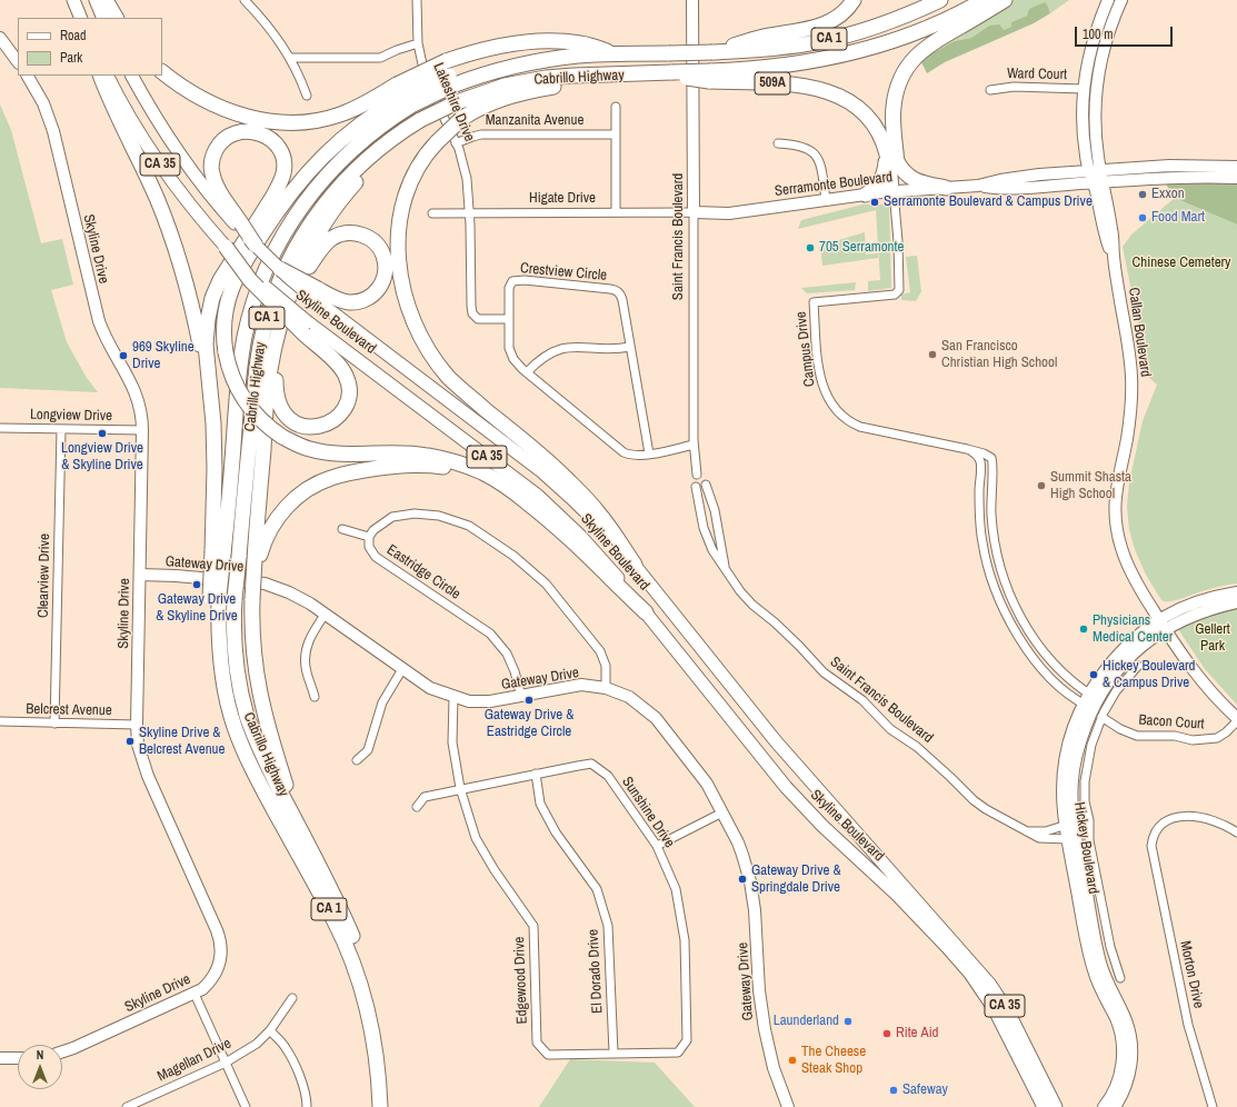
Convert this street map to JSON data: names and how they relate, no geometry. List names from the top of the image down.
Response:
{
  "streets": {
    "highway": ["CA 1", "Cabrillo Highway", "509A"],
    "main road": ["CA 35", "Skyline Boulevard"],
    "street": [
      "Ward Court",
      "Lakeshire Drive",
      "Manzanita Avenue",
      "Serramonte Boulevard",
      "Higate Drive",
      "Saint Francis Boulevard",
      "Skyline Drive",
      "Crestview Circle",
      "Callan Boulevard",
      "Campus Drive",
      "Longview Drive",
      "Gateway Drive",
      "Eastridge Circle",
      "Clearview Drive",
      "Belcrest Avenue",
      "Bacon Court",
      "Sunshine Drive",
      "Hickey Boulevard",
      "El Dorado Drive",
      "Morton Drive",
      "Edgewood Drive",
      "Magellan Drive"
    ]
  },
  "crossings": [
    ["CA 1", "509A"],
    ["Ward Court", "Callan Boulevard"],
    ["Cabrillo Highway", "509A"],
    ["509A", "Serramonte Boulevard"],
    ["509A", "Campus Drive"],
    ["Lakeshire Drive", "Manzanita Avenue"],
    ["Lakeshire Drive", "Higate Drive"],
    ["Lakeshire Drive", "Crestview Circle"],
    ["Serramonte Boulevard", "Higate Drive"],
    ["Serramonte Boulevard", "Saint Francis Boulevard"],
    ["Serramonte Boulevard", "Callan Boulevard"],
    ["Serramonte Boulevard", "Campus Drive"],
    ["Higate Drive", "Saint Francis Boulevard"],
    ["Saint Francis Boulevard", "Crestview Circle"],
    ["Saint Francis Boulevard", "Hickey Boulevard"],
    ["Skyline Drive", "Longview Drive"],
    ["Skyline Drive", "Gateway Drive"],
    ["Skyline Drive", "Belcrest Avenue"],
    ["Callan Boulevard", "Bacon Court"],
    ["Callan Boulevard", "Hickey Boulevard"],
    ["Campus Drive", "Hickey Boulevard"],
    ["Longview Drive", "Clearview Drive"],
    ["Gateway Drive", "Eastridge Circle"],
    ["Gateway Drive", "Edgewood Drive"],
    ["Clearview Drive", "Belcrest Avenue"],
    ["Bacon Court", "Hickey Boulevard"],
    ["Sunshine Drive", "El Dorado Drive"],
    ["Sunshine Drive", "Edgewood Drive"],
    ["El Dorado Drive", "Edgewood Drive"]
  ],
  "parks": ["Chinese Cemetery", "Gellert Park"],
  "places": [
    "Exxon",
    "Serramonte Boulevard & Campus Drive",
    "Food Mart",
    "705 Serramonte",
    "San Francisco Christian High School",
    "969 Skyline Drive",
    "Longview Drive & Skyline Drive",
    "Summit Shasta High School",
    "Gateway Drive & Skyline Drive",
    "Physicians Medical Center",
    "Hickey Boulevard & Campus Drive",
    "Gateway Drive & Eastridge Circle",
    "Skyline Drive & Belcrest Avenue",
    "Gateway Drive & Springdale Drive",
    "Launderland",
    "Rite Aid",
    "The Cheese Steak Shop",
    "Safeway"
  ],
  "legend": ["Road", "Park"],
  "scale_bar": "100 m",
  "north": "top"
}
